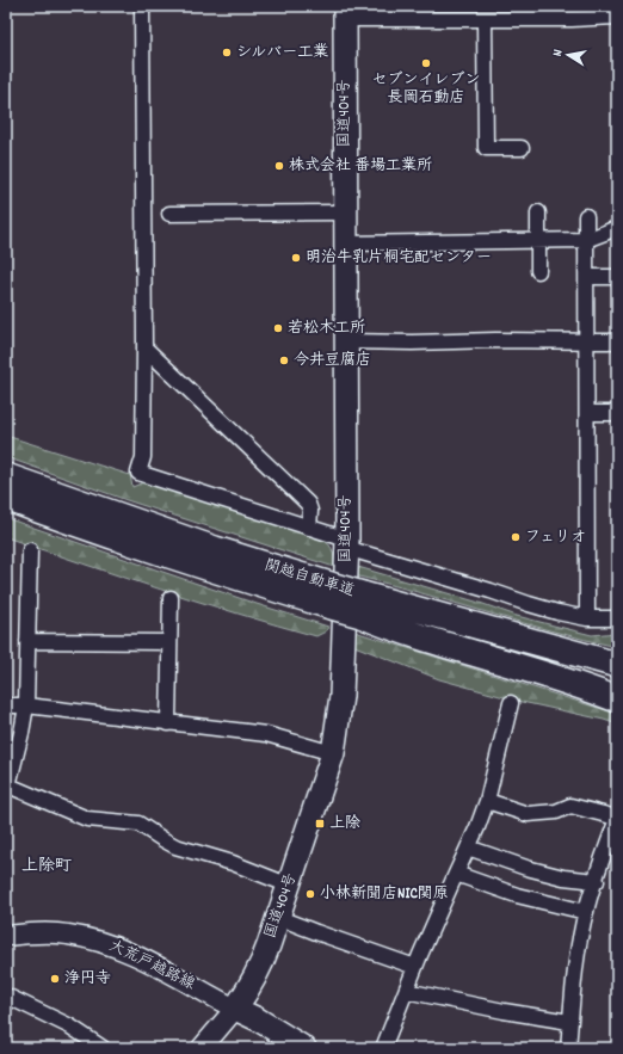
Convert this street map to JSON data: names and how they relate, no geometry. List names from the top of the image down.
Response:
{
  "streets": {
    "highway": ["国道404号", "関越自動車道"],
    "main road": ["大荒戸越路線"]
  },
  "crossings": [
    ["国道404号", "大荒戸越路線"]
  ],
  "districts": ["上除町"],
  "places": {
    "other": [
      "シルバー工業",
      "セブンイレブン 長岡石動店",
      "株式会社 番場工業所",
      "明治牛乳片桐宅配センター",
      "若松木工所",
      "今井豆腐店",
      "フェリオ",
      "小林新聞店NIC関原",
      "浄円寺"
    ],
    "transit": ["上除"]
  },
  "north": "left"
}
